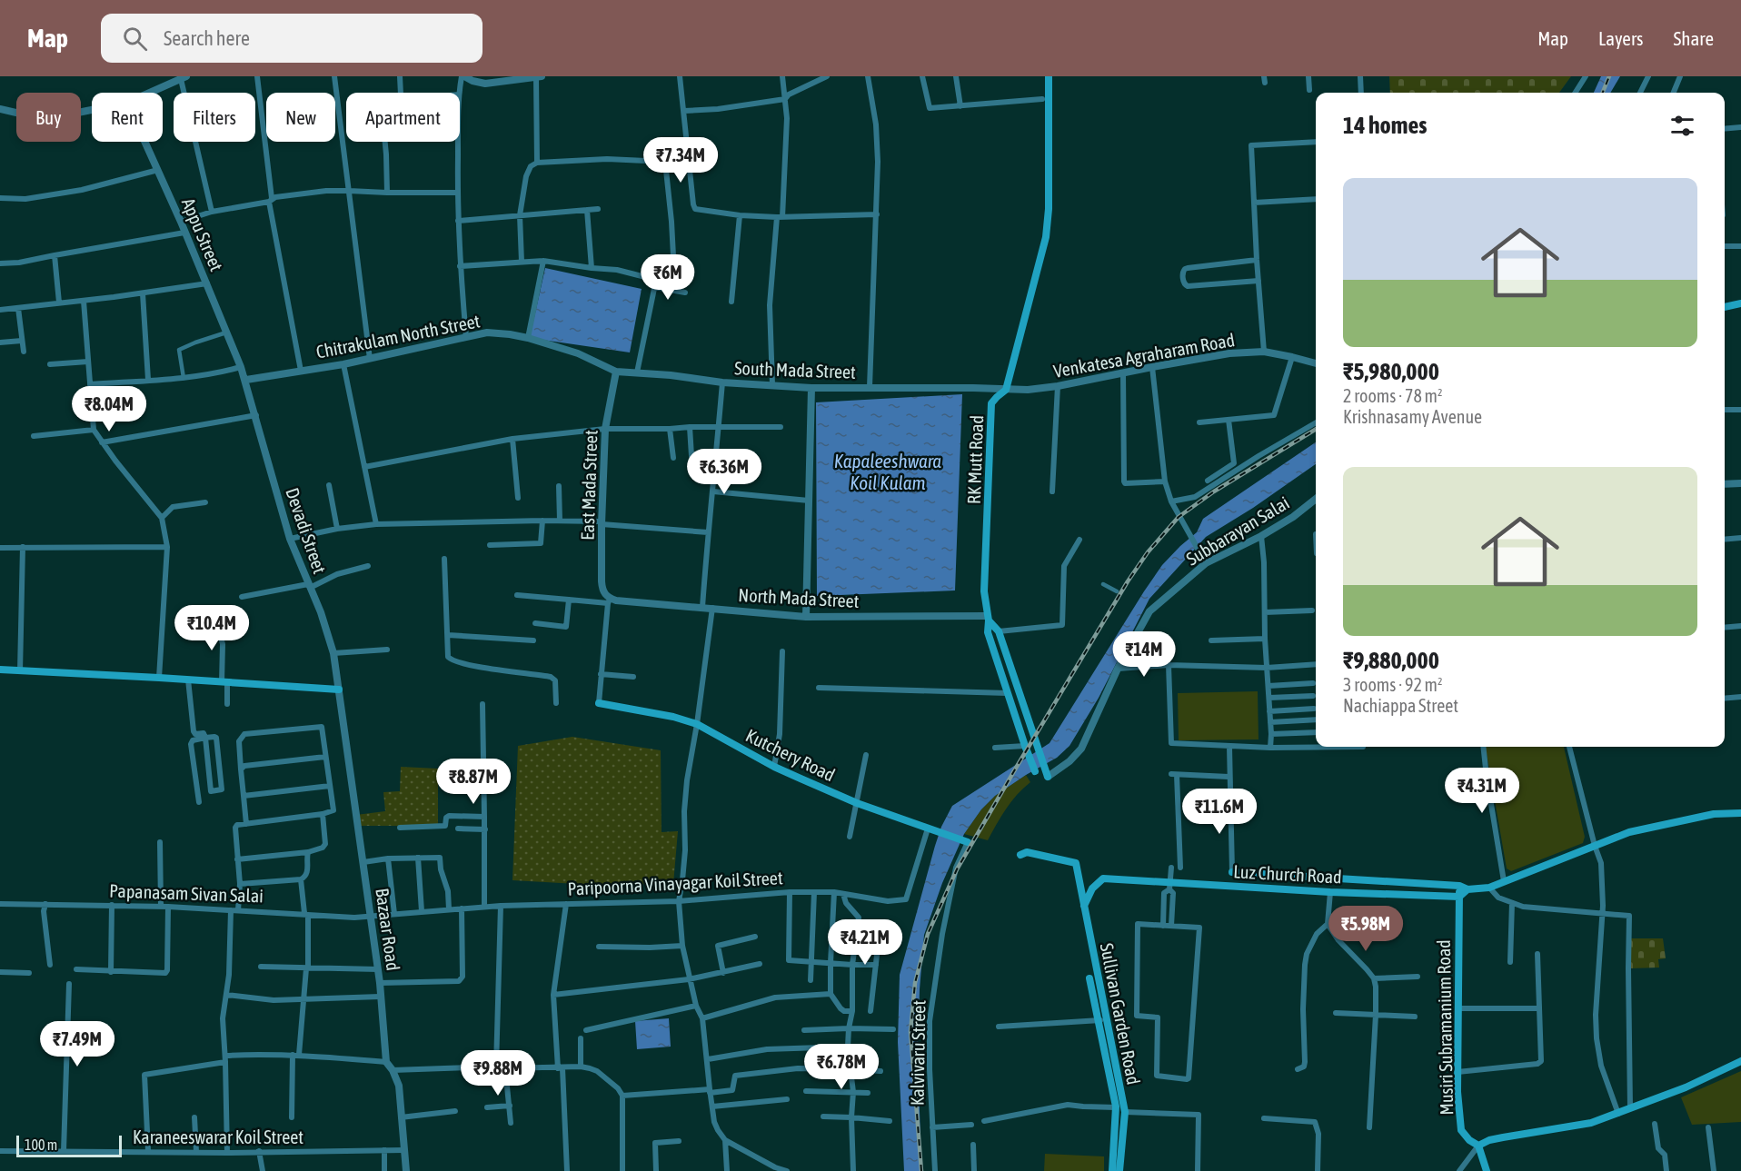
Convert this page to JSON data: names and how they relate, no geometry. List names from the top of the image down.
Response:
{
  "streets": {
    "main road": [
      "RK Mutt Road",
      "Kutchery Road",
      "Luz Church Road",
      "Sullivan Garden Road",
      "Musiri Subramanium Road"
    ],
    "street": [
      "Appu Street",
      "Chitrakulam North Street",
      "Venkatesa Agraharam Road",
      "South Mada Street",
      "East Mada Street",
      "Devadi Street",
      "Subbarayan Salai",
      "North Mada Street",
      "Paripoorna Vinayagar Koil Street",
      "Papanasam Sivan Salai",
      "Bazaar Road",
      "Kalvivaru Street",
      "Karaneeswarar Koil Street"
    ]
  },
  "crossings": [
    ["Appu Street", "Chitrakulam North Street"],
    ["Appu Street", "Devadi Street"],
    ["Chitrakulam North Street", "South Mada Street"],
    ["Chitrakulam North Street", "East Mada Street"],
    ["Chitrakulam North Street", "Devadi Street"],
    ["Venkatesa Agraharam Road", "South Mada Street"],
    ["Venkatesa Agraharam Road", "RK Mutt Road"],
    ["South Mada Street", "East Mada Street"],
    ["RK Mutt Road", "North Mada Street"],
    ["East Mada Street", "North Mada Street"],
    ["Devadi Street", "Bazaar Road"],
    ["Kutchery Road", "Paripoorna Vinayagar Koil Street"],
    ["Kutchery Road", "Kalvivaru Street"],
    ["Luz Church Road", "Sullivan Garden Road"],
    ["Luz Church Road", "Musiri Subramanium Road"],
    ["Paripoorna Vinayagar Koil Street", "Papanasam Sivan Salai"],
    ["Paripoorna Vinayagar Koil Street", "Bazaar Road"],
    ["Papanasam Sivan Salai", "Bazaar Road"]
  ],
  "water": ["Kapaleeshwara Koil Kulam"],
  "scale_bar": "100 m",
  "page": {
    "header": "Map",
    "search": "Search here",
    "nav": ["Map", "Layers", "Share"],
    "chip": [
      "Buy",
      "Rent",
      "Filters",
      "New",
      "Apartment"
    ],
    "heading": "14 homes",
    "price": [
      "₹7.34M",
      "₹6M",
      "₹8.04M",
      "₹6.36M",
      "₹10.4M",
      "₹14M",
      "₹8.87M",
      "₹4.31M",
      "₹11.6M",
      "₹5.98M",
      "₹4.21M",
      "₹7.49M",
      "₹6.78M",
      "₹9.88M"
    ],
    "list": [
      {
        "name": "₹5,980,000",
        "note": "2 rooms · 78 m² · Krishnasamy Avenue"
      },
      {
        "name": "₹9,880,000",
        "note": "3 rooms · 92 m² · Nachiappa Street"
      }
    ],
    "scale": "100 m"
  }
}
